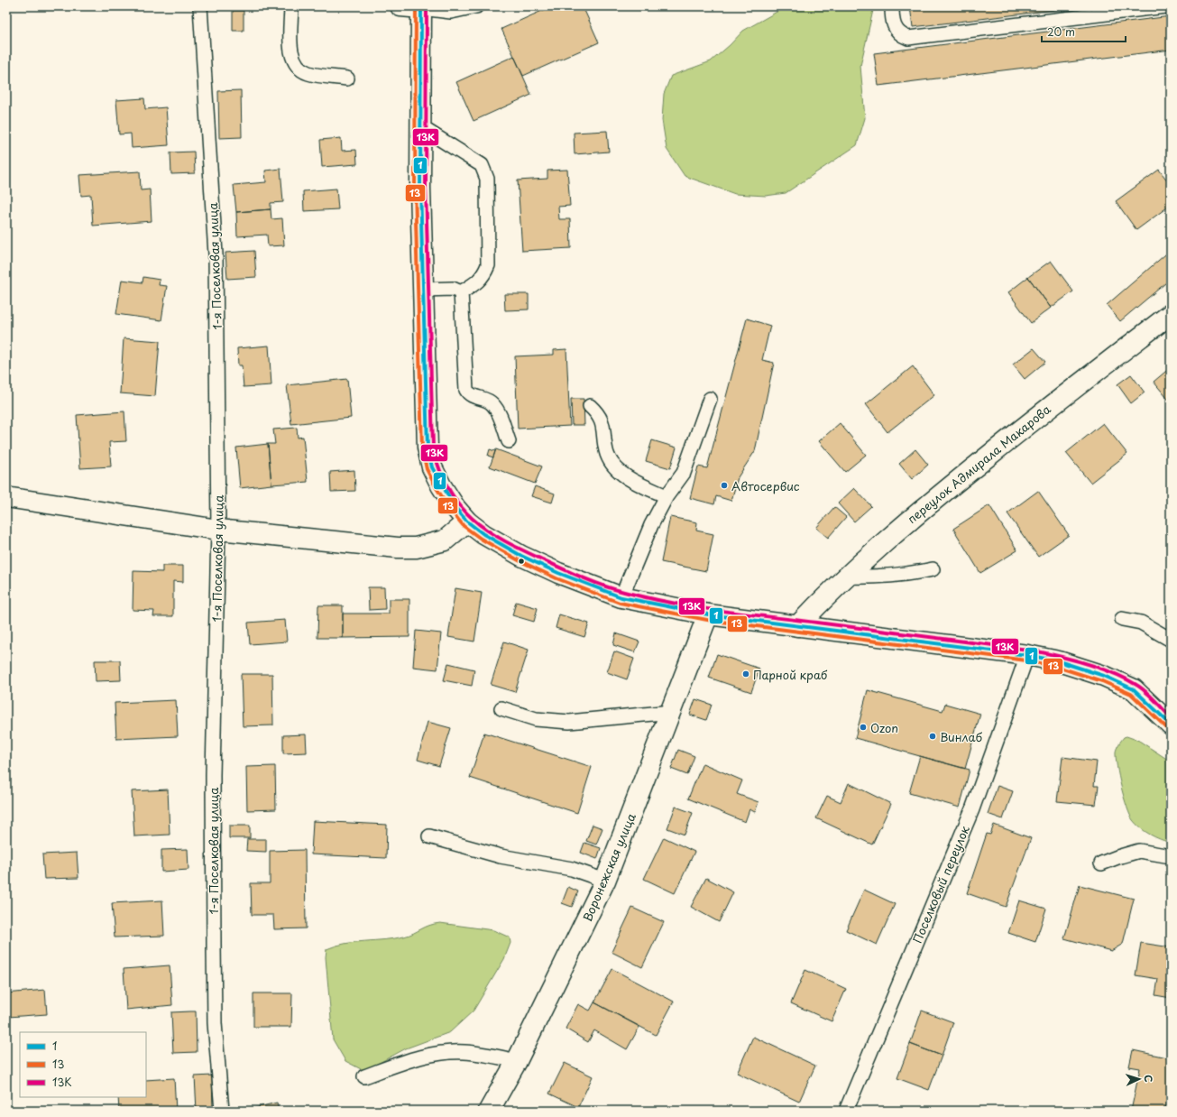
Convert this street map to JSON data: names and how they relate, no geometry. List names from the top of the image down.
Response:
{
  "streets": {
    "street": ["переулок Адмирала Макарова", "Воронежская улица"],
    "lane": ["1-я Поселковая улица", "Поселковый переулок"]
  },
  "places": [
    "Автосервис",
    "Парной краб",
    "Ozon",
    "Винлаб"
  ],
  "lines": ["transit line 1", "transit line 13", "transit line 13К"],
  "legend": ["1", "13", "13К"],
  "scale_bar": "20 m",
  "north": "right"
}
